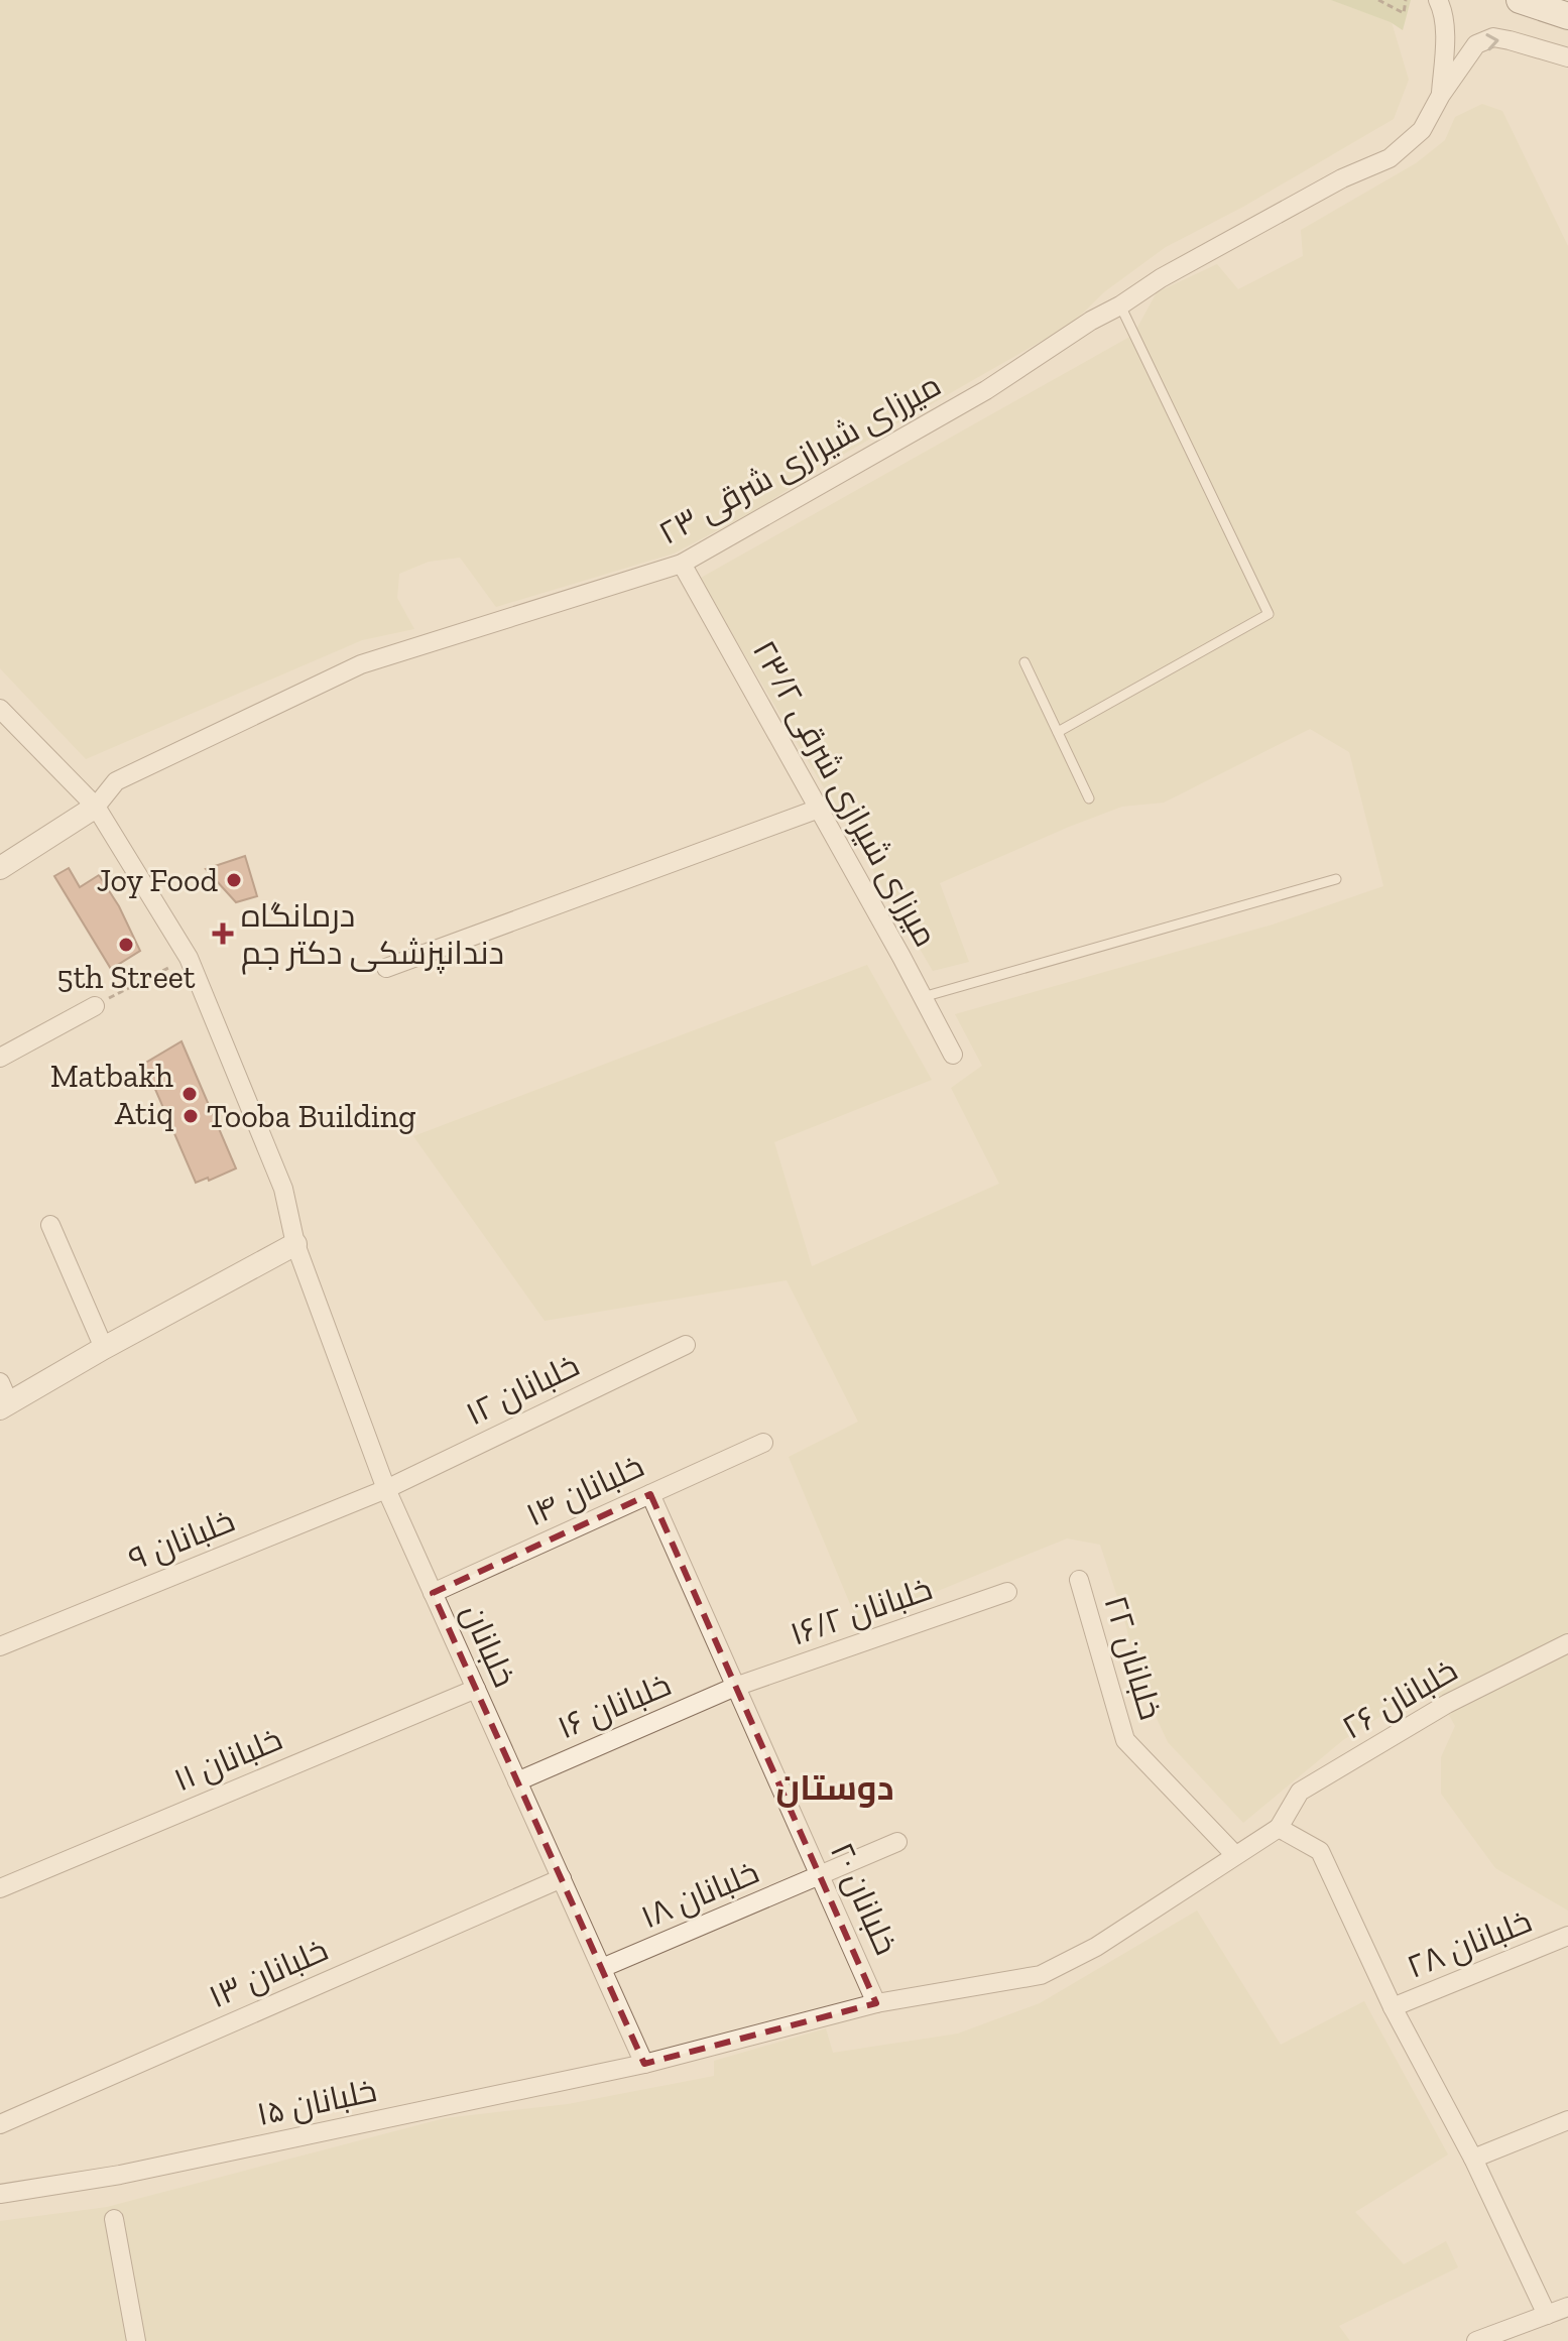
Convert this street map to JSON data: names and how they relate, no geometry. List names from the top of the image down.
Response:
{
  "streets": {
    "street": [
      "۲۳ میرزای شیرازی شرقی",
      "۲۳/۲ میرزای شیرازی شرقی",
      "۱۲ خلبانان",
      "۱۴ خلبانان",
      "۹ خلبانان",
      "۱۶/۲ خلبانان",
      "خلبانان",
      "۲۲ خلبانان",
      "۲۶ خلبانان",
      "۱۶ خلبانان",
      "۱۱ خلبانان",
      "۱۸ خلبانان",
      "۲۰ خلبانان",
      "۲۸ خلبانان",
      "۱۳ خلبانان",
      "۱۵ خلبانان"
    ]
  },
  "crossings": [
    ["۲۳ میرزای شیرازی شرقی", "۲۳/۲ میرزای شیرازی شرقی"],
    ["۲۳ میرزای شیرازی شرقی", "خلبانان"],
    ["۱۲ خلبانان", "۹ خلبانان"],
    ["۱۲ خلبانان", "خلبانان"],
    ["۱۴ خلبانان", "خلبانان"],
    ["۱۴ خلبانان", "۲۰ خلبانان"],
    ["۹ خلبانان", "خلبانان"],
    ["۱۶/۲ خلبانان", "۱۶ خلبانان"],
    ["۱۶/۲ خلبانان", "۲۰ خلبانان"],
    ["خلبانان", "۱۶ خلبانان"],
    ["خلبانان", "۱۱ خلبانان"],
    ["خلبانان", "۱۸ خلبانان"],
    ["خلبانان", "۱۳ خلبانان"],
    ["خلبانان", "۱۵ خلبانان"],
    ["۲۲ خلبانان", "۱۵ خلبانان"],
    ["۲۶ خلبانان", "۱۵ خلبانان"],
    ["۱۶ خلبانان", "۲۰ خلبانان"],
    ["۱۸ خلبانان", "۲۰ خلبانان"],
    ["۲۰ خلبانان", "۱۵ خلبانان"]
  ],
  "districts": ["دوستان"],
  "places": {
    "other": [
      "Joy Food",
      "5th Street",
      "Matbakh Atiq",
      "Tooba Building"
    ],
    "health": ["درمانگاه دندانپزشکی دکتر جم"]
  }
}
